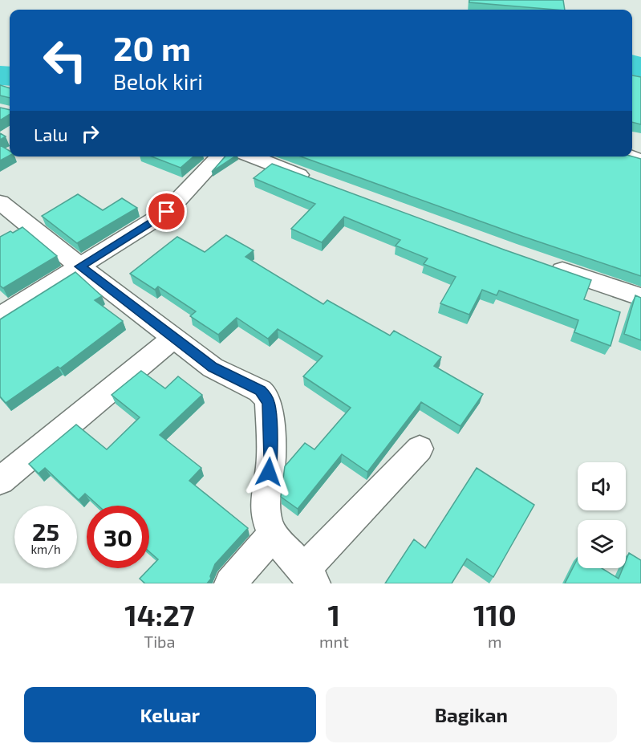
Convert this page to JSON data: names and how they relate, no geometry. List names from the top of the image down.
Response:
{
  "page": {
    "turn": ["20 m", "Belok kiri"],
    "then": "Lalu",
    "speed": "25 km/h",
    "limit": "30",
    "eta": [
      "14:27",
      "Tiba",
      "1",
      "mnt",
      "110",
      "m"
    ],
    "buttons": ["Keluar", "Bagikan"]
  }
}
